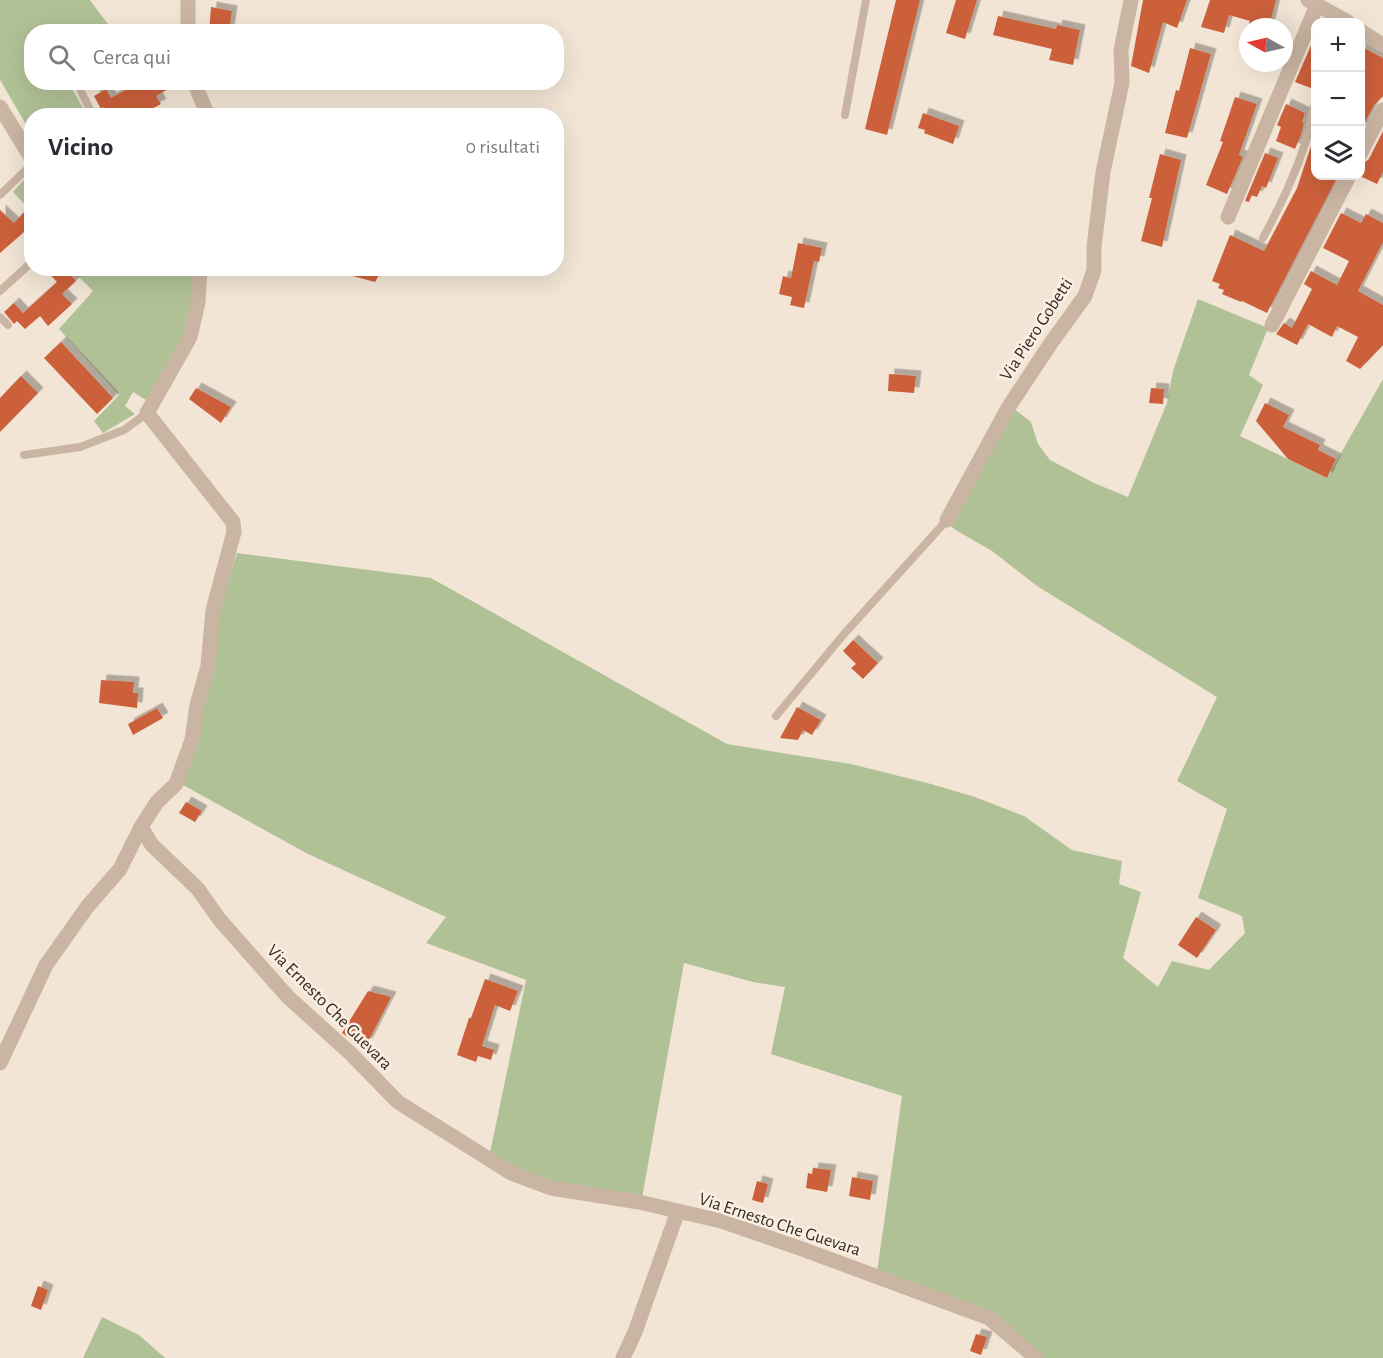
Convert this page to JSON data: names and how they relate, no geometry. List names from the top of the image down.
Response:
{
  "streets": {
    "street": ["Via Piero Gobetti", "Via Ernesto Che Guevara"]
  },
  "north": "left",
  "page": {
    "map_buttons": ["+", "−"],
    "search": "Cerca qui",
    "heading": ["Vicino", "0 risultati"]
  }
}
